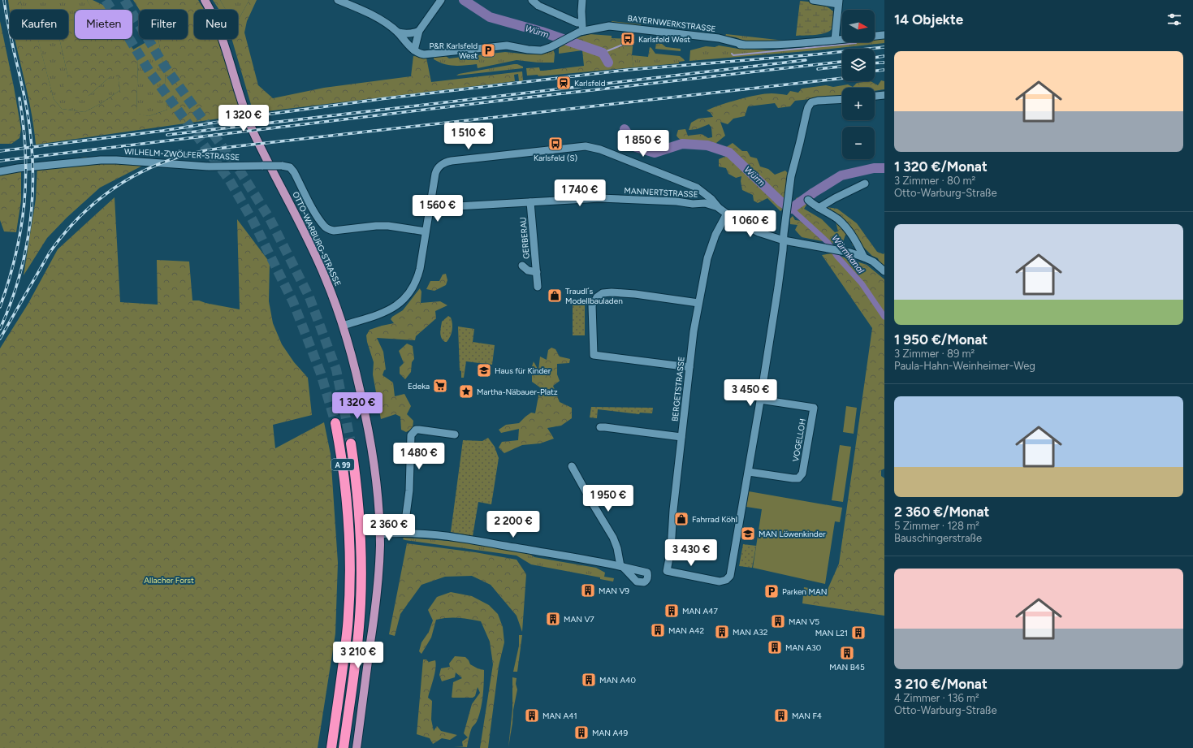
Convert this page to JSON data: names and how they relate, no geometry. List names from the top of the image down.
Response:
{
  "streets": {
    "highway": ["A 99"],
    "main road": ["OTTO-WARBURG-STRASSE"],
    "street": [
      "BAYERNWERKSTRASSE",
      "WILHELM-ZWÖLFER-STRASSE",
      "MANNERTSTRASSE",
      "GERBERAU",
      "BERGETSTRASSE",
      "VOGELLOH"
    ]
  },
  "crossings": [
    ["MANNERTSTRASSE", "GERBERAU"],
    ["BERGETSTRASSE", "VOGELLOH"]
  ],
  "water": ["Würm", "Würmkanal"],
  "parks": ["Allacher Forst"],
  "places": {
    "bus stop": ["Karlsfeld West", "Karlsfeld (S)"],
    "parking": ["P&R Karlsfeld West", "Parken MAN"],
    "station": ["Karlsfeld"],
    "shop": ["Traudl´s Modellbauladen", "Fahrrad Köhl"],
    "school or university": ["Haus für Kinder", "MAN Löwenkinder"],
    "supermarket": ["Edeka"],
    "place": ["Martha-Näbauer-Platz"],
    "building": [
      "MAN V9",
      "MAN A47",
      "MAN V7",
      "MAN V5",
      "MAN A42",
      "MAN A32",
      "MAN L21",
      "MAN A30",
      "MAN B45",
      "MAN A40",
      "MAN A41",
      "MAN F4",
      "MAN A49"
    ]
  },
  "north": "right",
  "page": {
    "heading": "14 Objekte",
    "map_buttons": ["+", "−"],
    "chip": [
      "Kaufen",
      "Mieten",
      "Filter",
      "Neu"
    ],
    "list": [
      {
        "name": "1 320 €/Monat",
        "note": "3 Zimmer · 80 m² · Otto-Warburg-Straße"
      },
      {
        "name": "1 950 €/Monat",
        "note": "3 Zimmer · 89 m² · Paula-Hahn-Weinheimer-Weg"
      },
      {
        "name": "2 360 €/Monat",
        "note": "5 Zimmer · 128 m² · Bauschingerstraße"
      },
      {
        "name": "3 210 €/Monat",
        "note": "4 Zimmer · 136 m² · Otto-Warburg-Straße"
      }
    ],
    "price": [
      "1 320 €",
      "1 510 €",
      "1 850 €",
      "1 740 €",
      "1 560 €",
      "1 060 €",
      "3 450 €",
      "1 320 €",
      "1 480 €",
      "1 950 €",
      "2 200 €",
      "2 360 €",
      "3 430 €",
      "3 210 €"
    ]
  }
}
